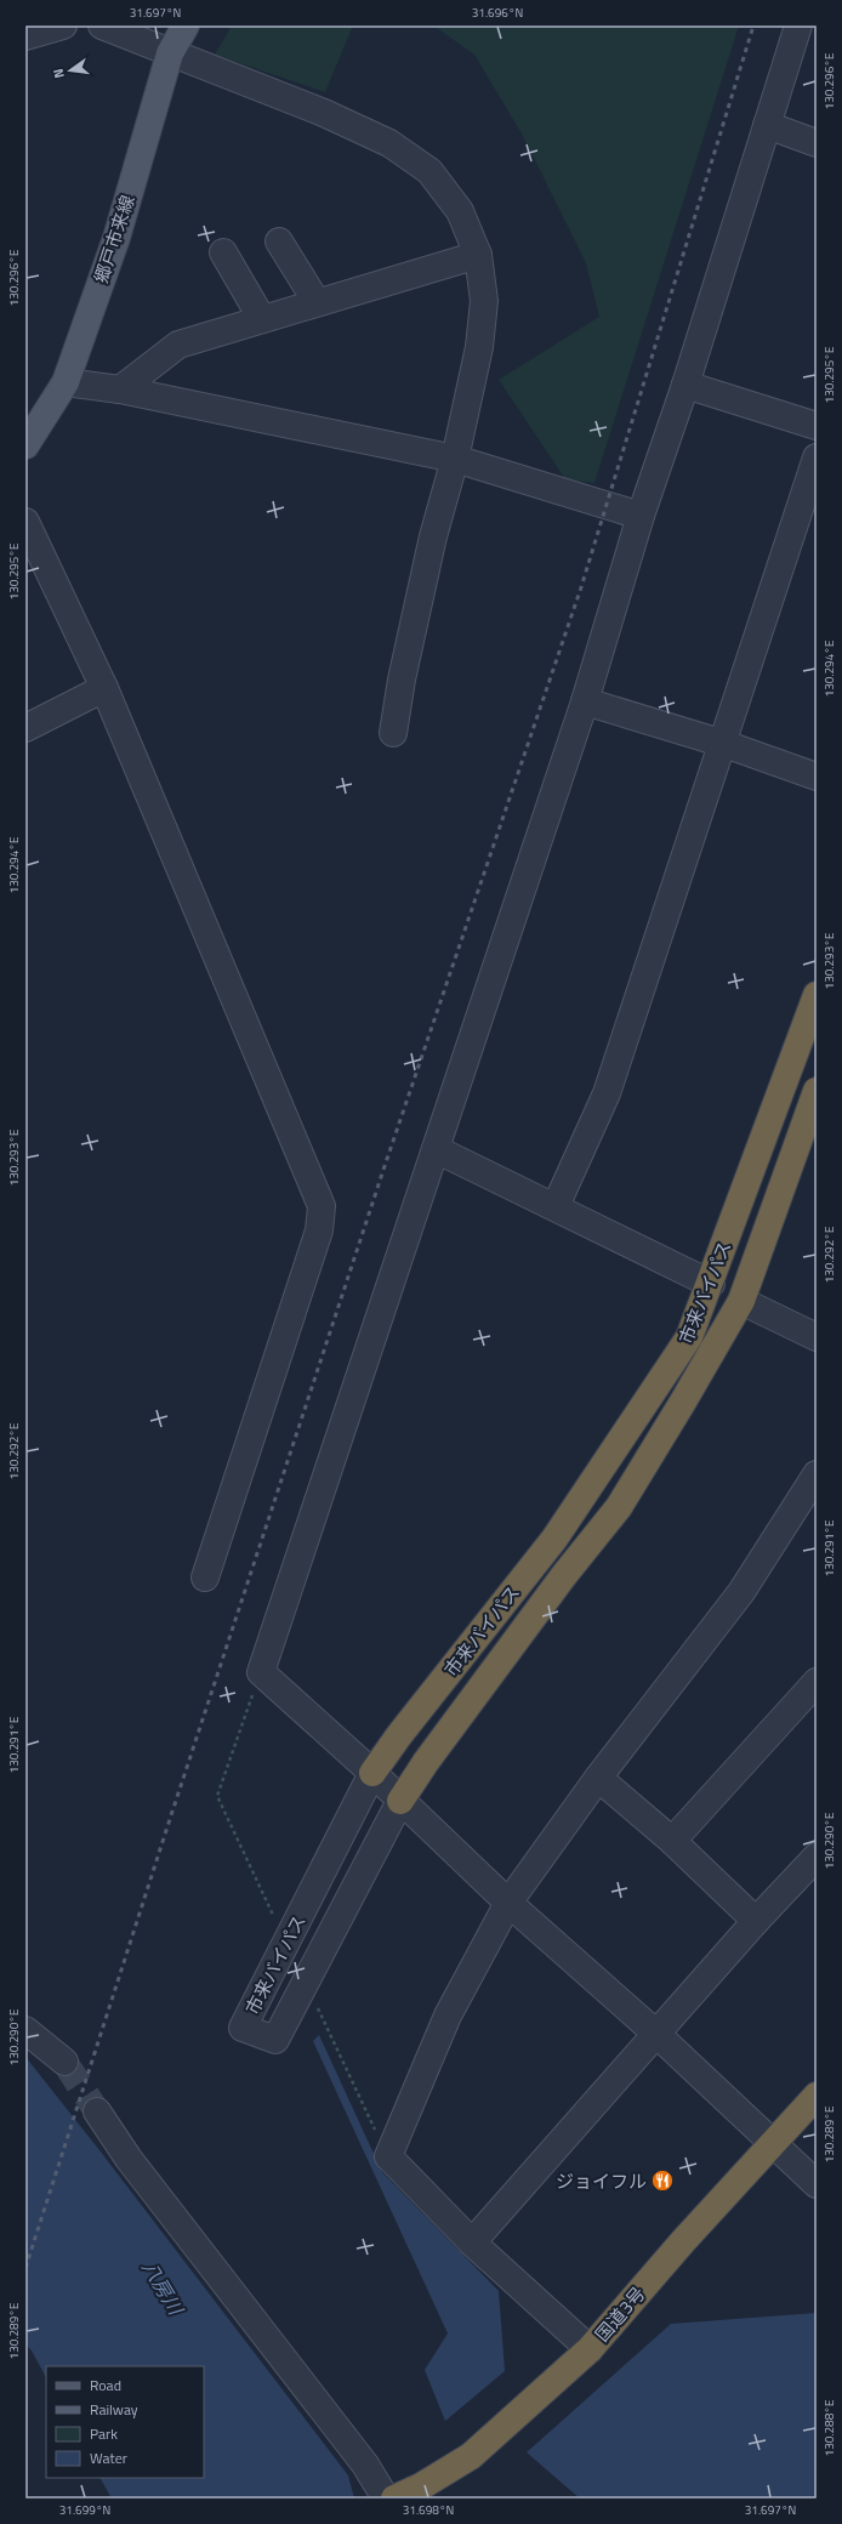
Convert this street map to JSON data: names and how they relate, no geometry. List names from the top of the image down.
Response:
{
  "streets": {
    "highway": ["市来バイパス", "国道3号"],
    "main road": ["郷戸市来線"]
  },
  "water": ["八房川"],
  "places": {
    "restaurant": ["ジョイフル"]
  },
  "legend": [
    "Road",
    "Railway",
    "Park",
    "Water"
  ],
  "north": "left",
  "coordinates": [
    "31.697°N",
    "31.696°N",
    "130.296°E",
    "130.295°E",
    "130.294°E",
    "130.293°E",
    "130.292°E",
    "130.291°E",
    "130.290°E",
    "130.289°E",
    "130.288°E",
    "31.699°N",
    "31.698°N"
  ]
}
